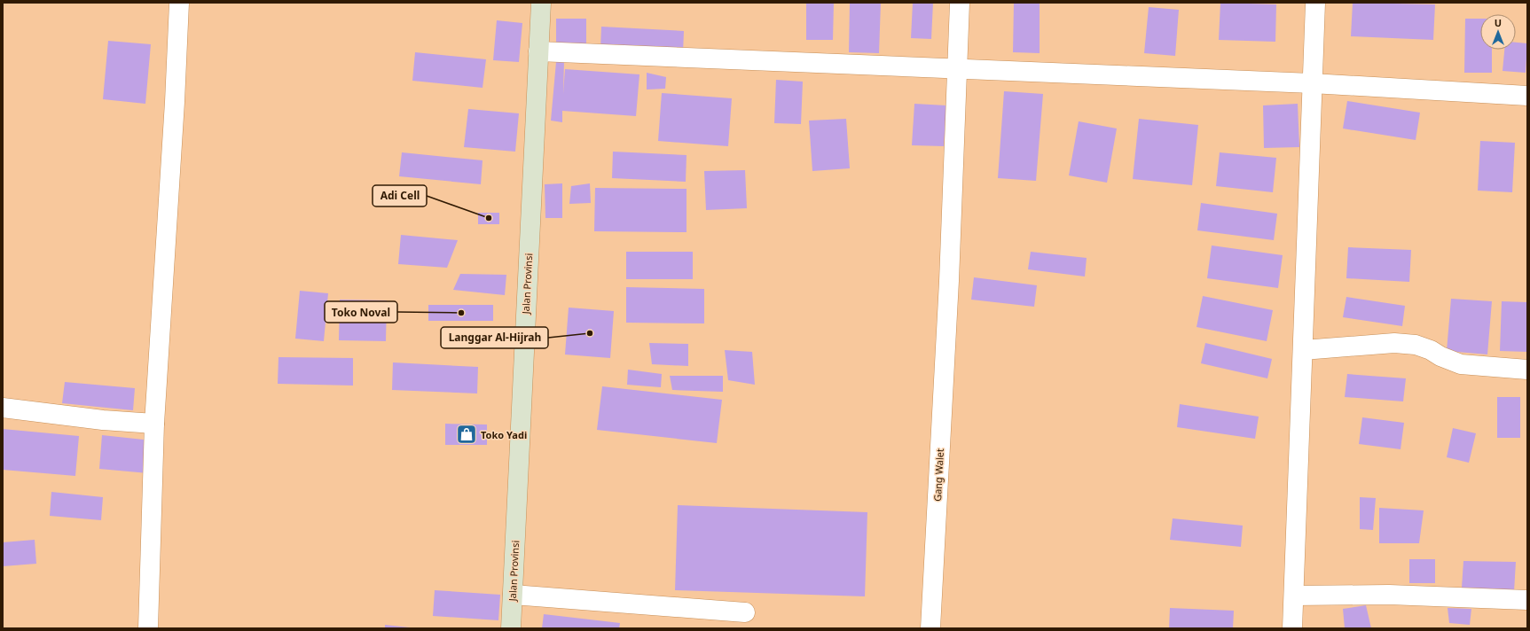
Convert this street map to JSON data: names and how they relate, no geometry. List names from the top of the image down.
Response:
{
  "streets": {
    "main road": ["Jalan Provinsi"],
    "street": ["Gang Walet"]
  },
  "places": {
    "other": ["Adi Cell", "Toko Noval", "Langgar Al-Hijrah"],
    "shop": ["Toko Yadi"]
  },
  "north": "top"
}
